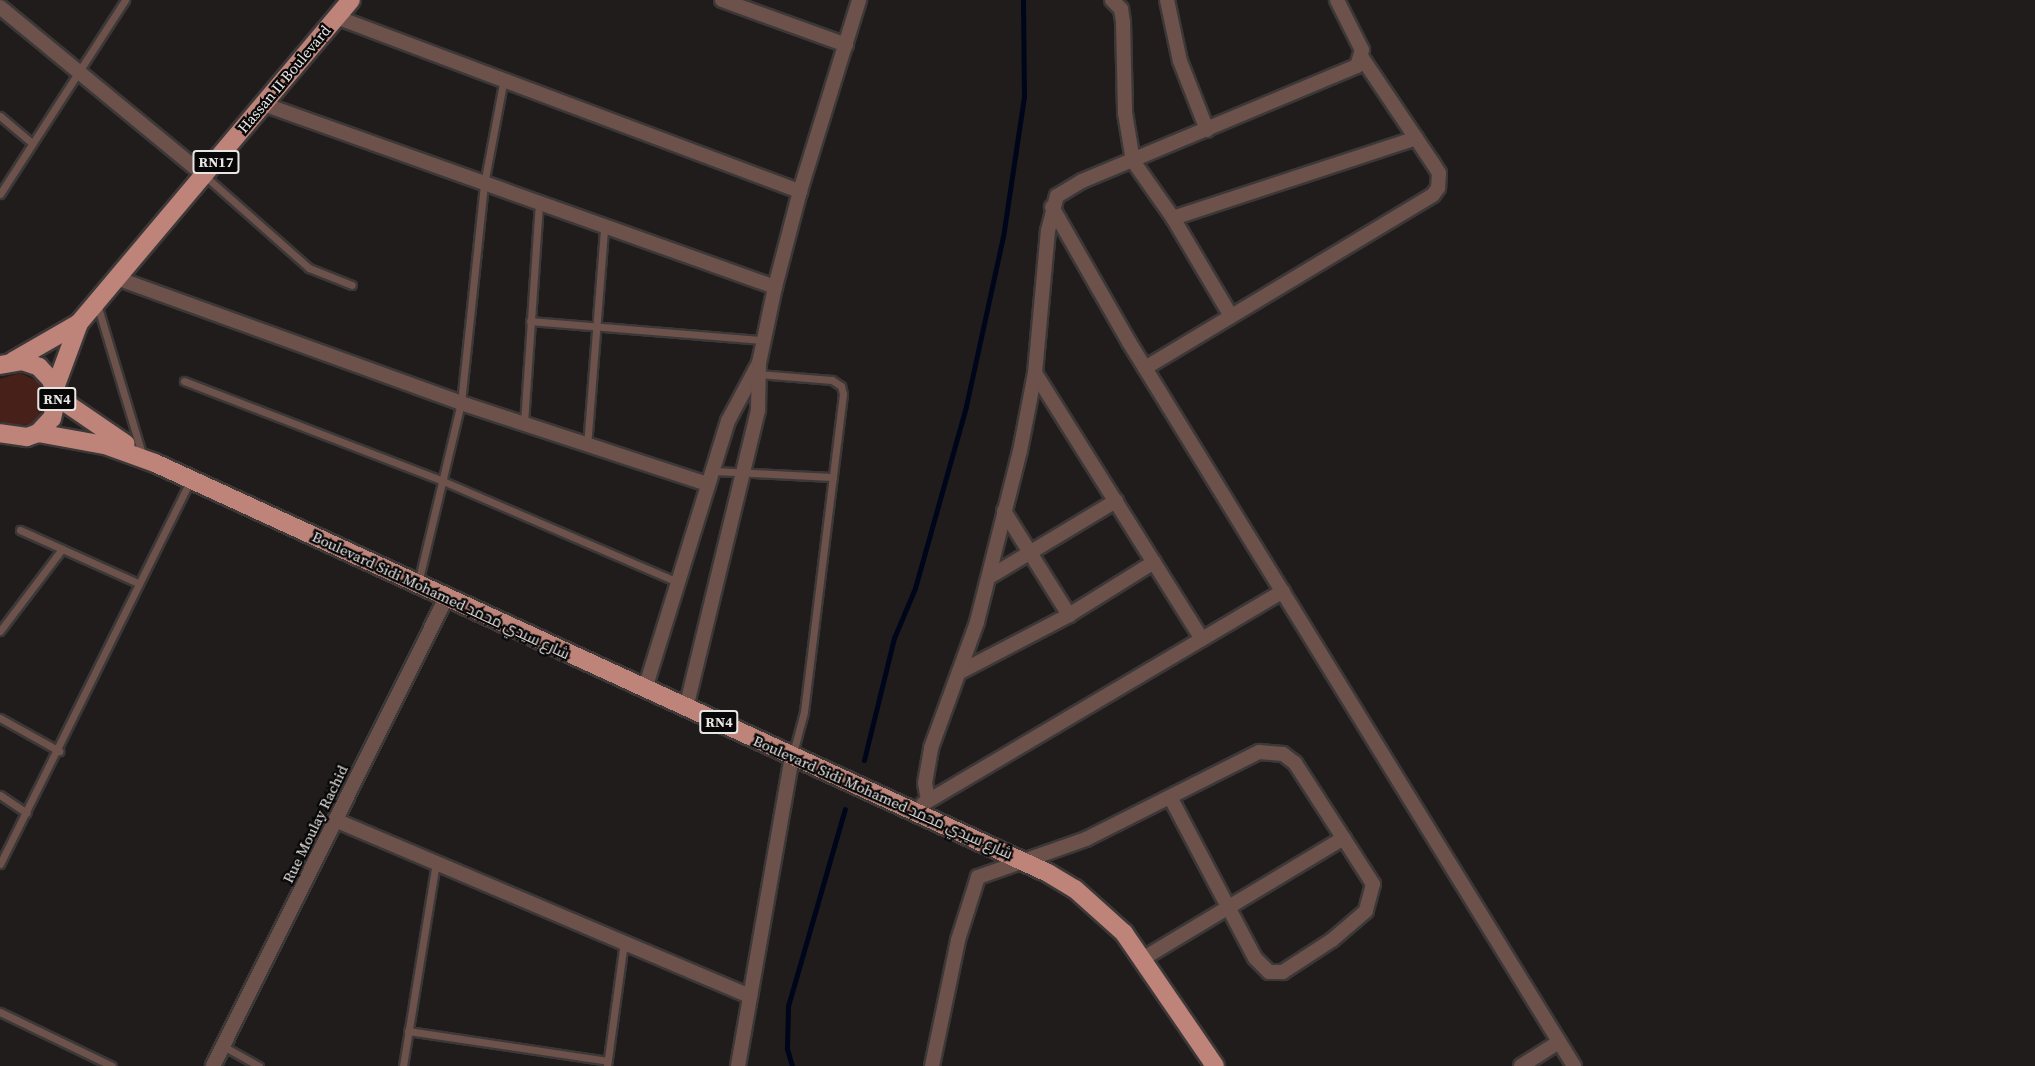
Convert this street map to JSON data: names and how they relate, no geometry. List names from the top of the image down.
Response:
{
  "streets": {
    "main road": [
      "Hassan II Boulevard",
      "RN17",
      "RN4",
      "Boulevard Sidi Mohamed شارع سيدي محمد"
    ],
    "street": ["Rue Moulay Rachid"]
  },
  "crossings": [
    ["Hassan II Boulevard", "RN17"],
    ["RN17", "RN4"],
    ["RN4", "Boulevard Sidi Mohamed شارع سيدي محمد"],
    ["Boulevard Sidi Mohamed شارع سيدي محمد", "Rue Moulay Rachid"]
  ]
}
